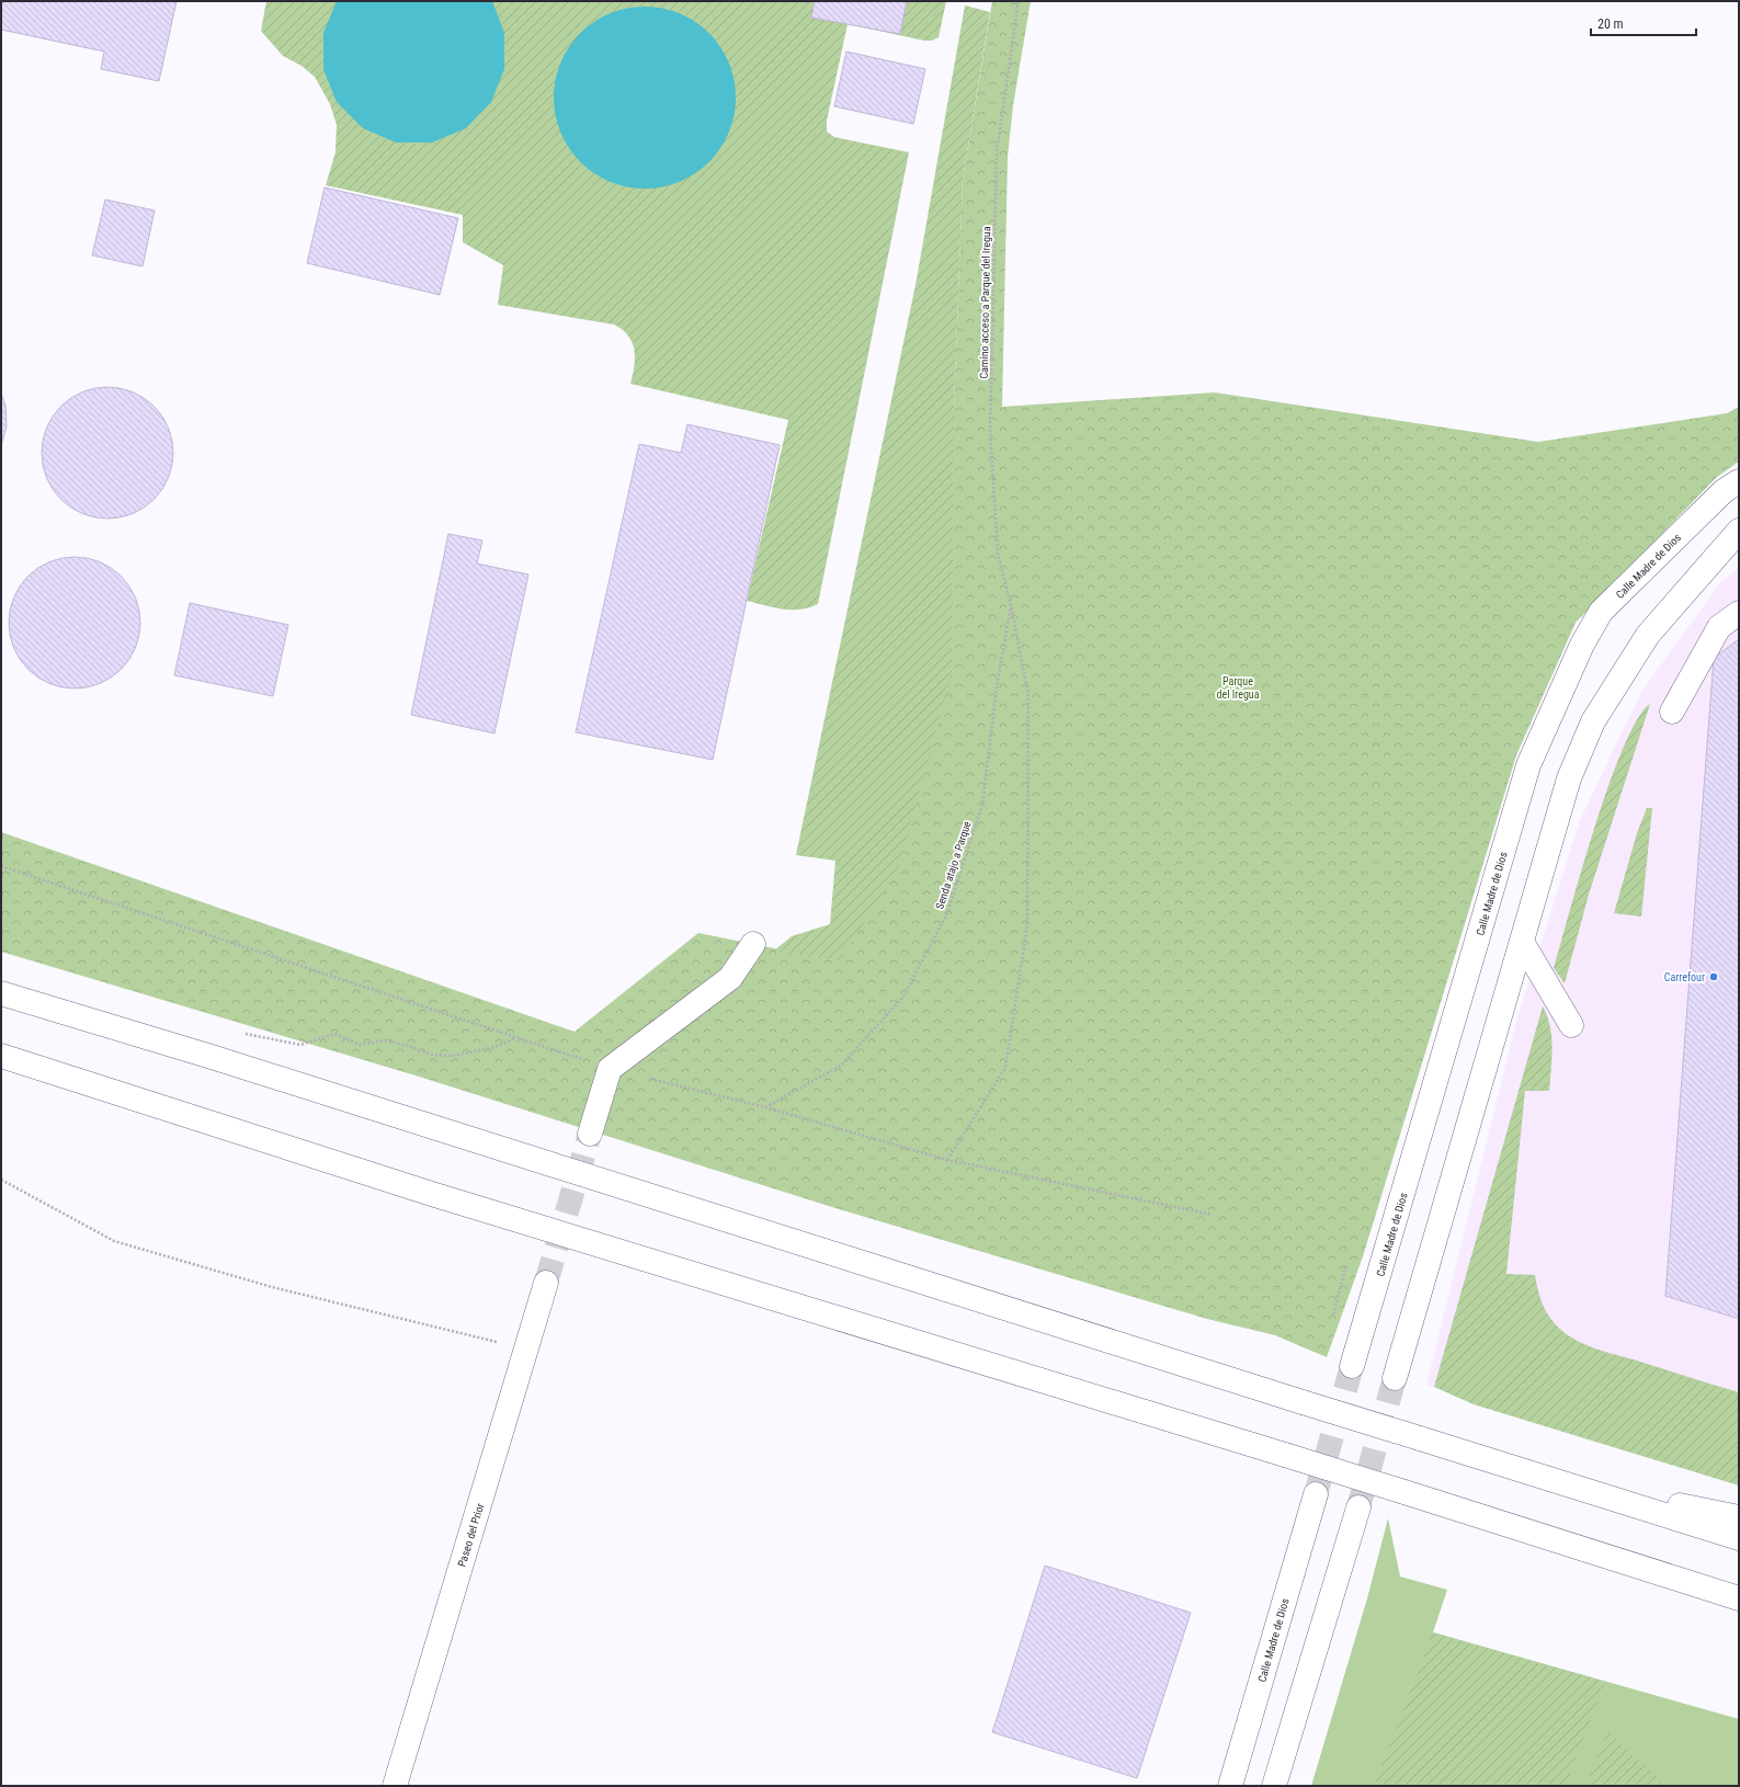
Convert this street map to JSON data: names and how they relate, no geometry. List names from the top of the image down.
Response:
{
  "streets": {
    "main road": ["Calle Madre de Dios", "Paseo del Prior"],
    "path": ["Camino acceso a Parque del Iregua", "Senda atajo a Parque"]
  },
  "crossings": [
    ["Camino acceso a Parque del Iregua", "Senda atajo a Parque"]
  ],
  "parks": ["Parque del Iregua"],
  "places": ["Carrefour"],
  "scale_bar": "20 m"
}
